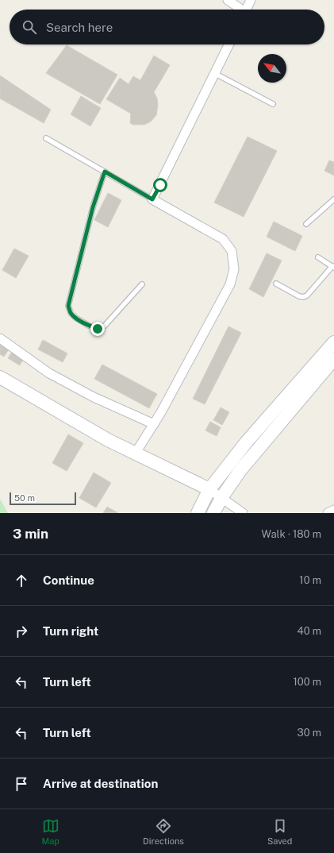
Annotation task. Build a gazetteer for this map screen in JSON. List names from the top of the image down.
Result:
{
  "scale_bar": "50 m",
  "north": "top left",
  "page": {
    "search": "Search here",
    "scale": "50 m",
    "heading": ["3 min", "Walk · 180 m"],
    "list": [
      ["Continue", "10 m"],
      ["Turn right", "40 m"],
      ["Turn left", "100 m"],
      ["Turn left", "30 m"],
      "Arrive at destination"
    ],
    "nav": ["Map", "Directions", "Saved"]
  }
}
